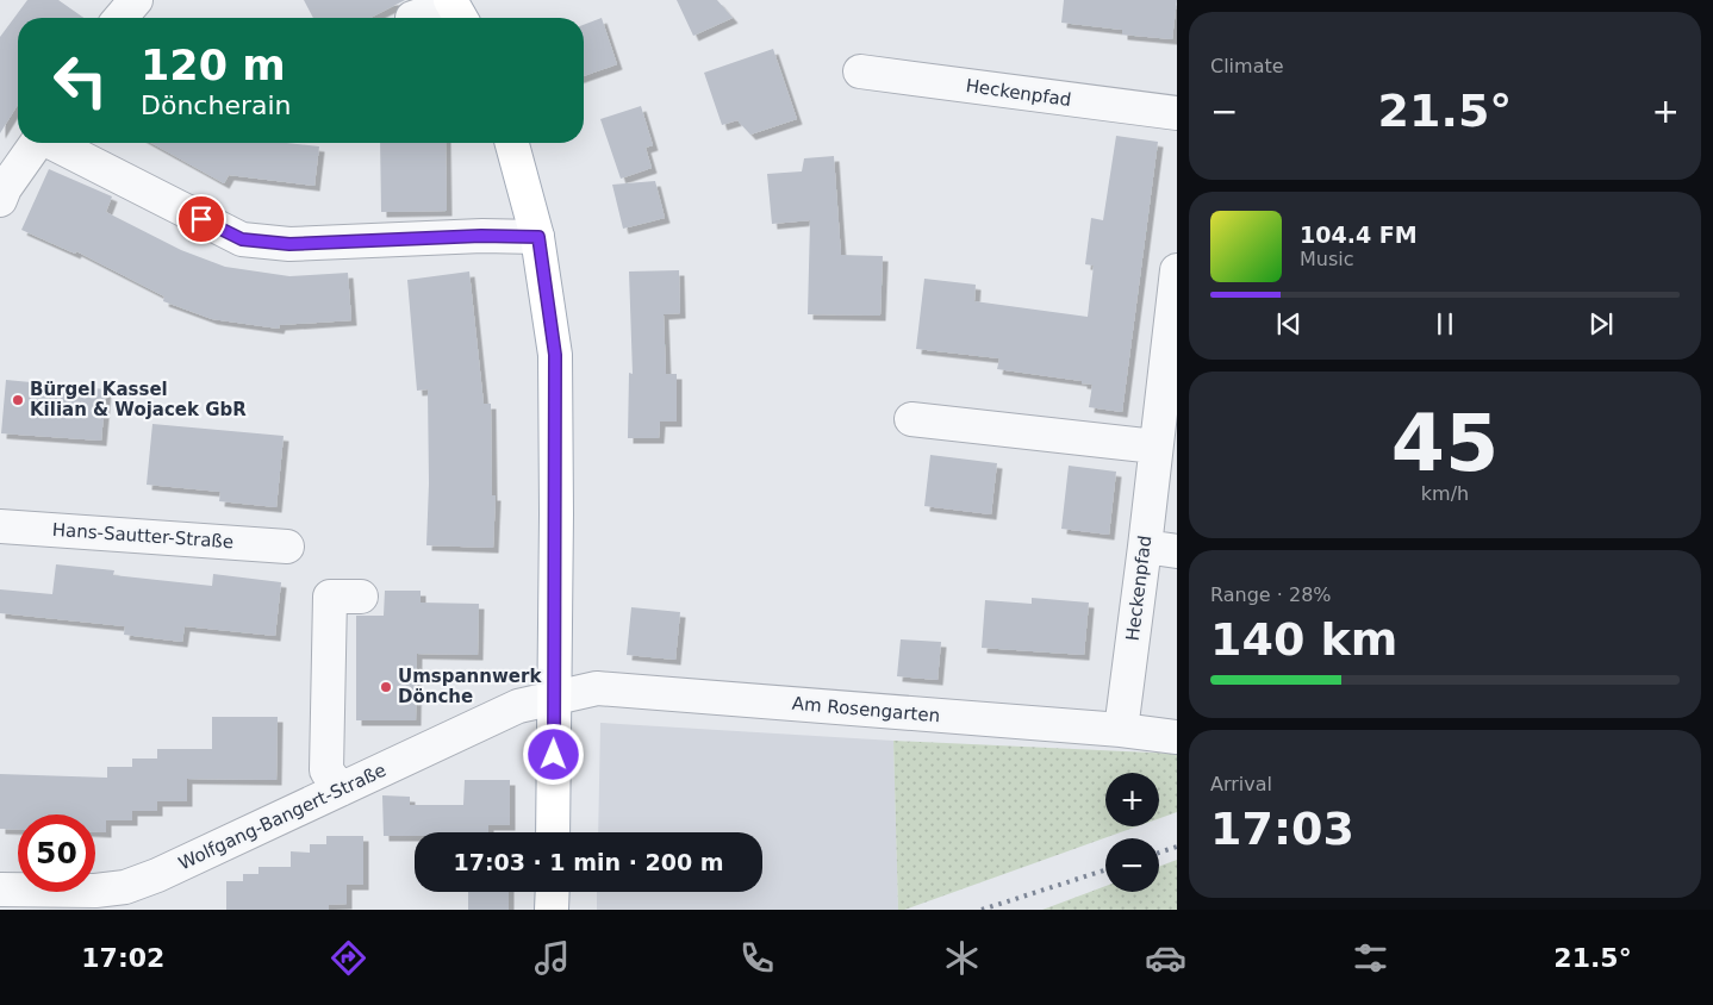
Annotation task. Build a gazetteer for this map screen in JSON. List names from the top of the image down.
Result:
{
  "streets": {
    "street": [
      "Heckenpfad",
      "Hans-Sautter-Straße",
      "Am Rosengarten",
      "Wolfgang-Bangert-Straße"
    ]
  },
  "crossings": [
    ["Heckenpfad", "Am Rosengarten"],
    ["Am Rosengarten", "Wolfgang-Bangert-Straße"]
  ],
  "places": ["Bürgel Kassel Kilian & Wojacek GbR", "Umspannwerk Dönche"],
  "page": {
    "tile": [
      "Climate",
      ["45", "km/h"],
      ["Range · 28%", "140 km"],
      ["Arrival", "17:03"]
    ],
    "turn": ["120 m", "Döncherain"],
    "heat": ["−", "21.5°", "+"],
    "song": ["104.4 FM", "Music"],
    "map_buttons": ["+", "−"],
    "limit": "50",
    "trip": "17:03 · 1 min · 200 m",
    "tabs": ["17:02", "21.5°"]
  }
}
